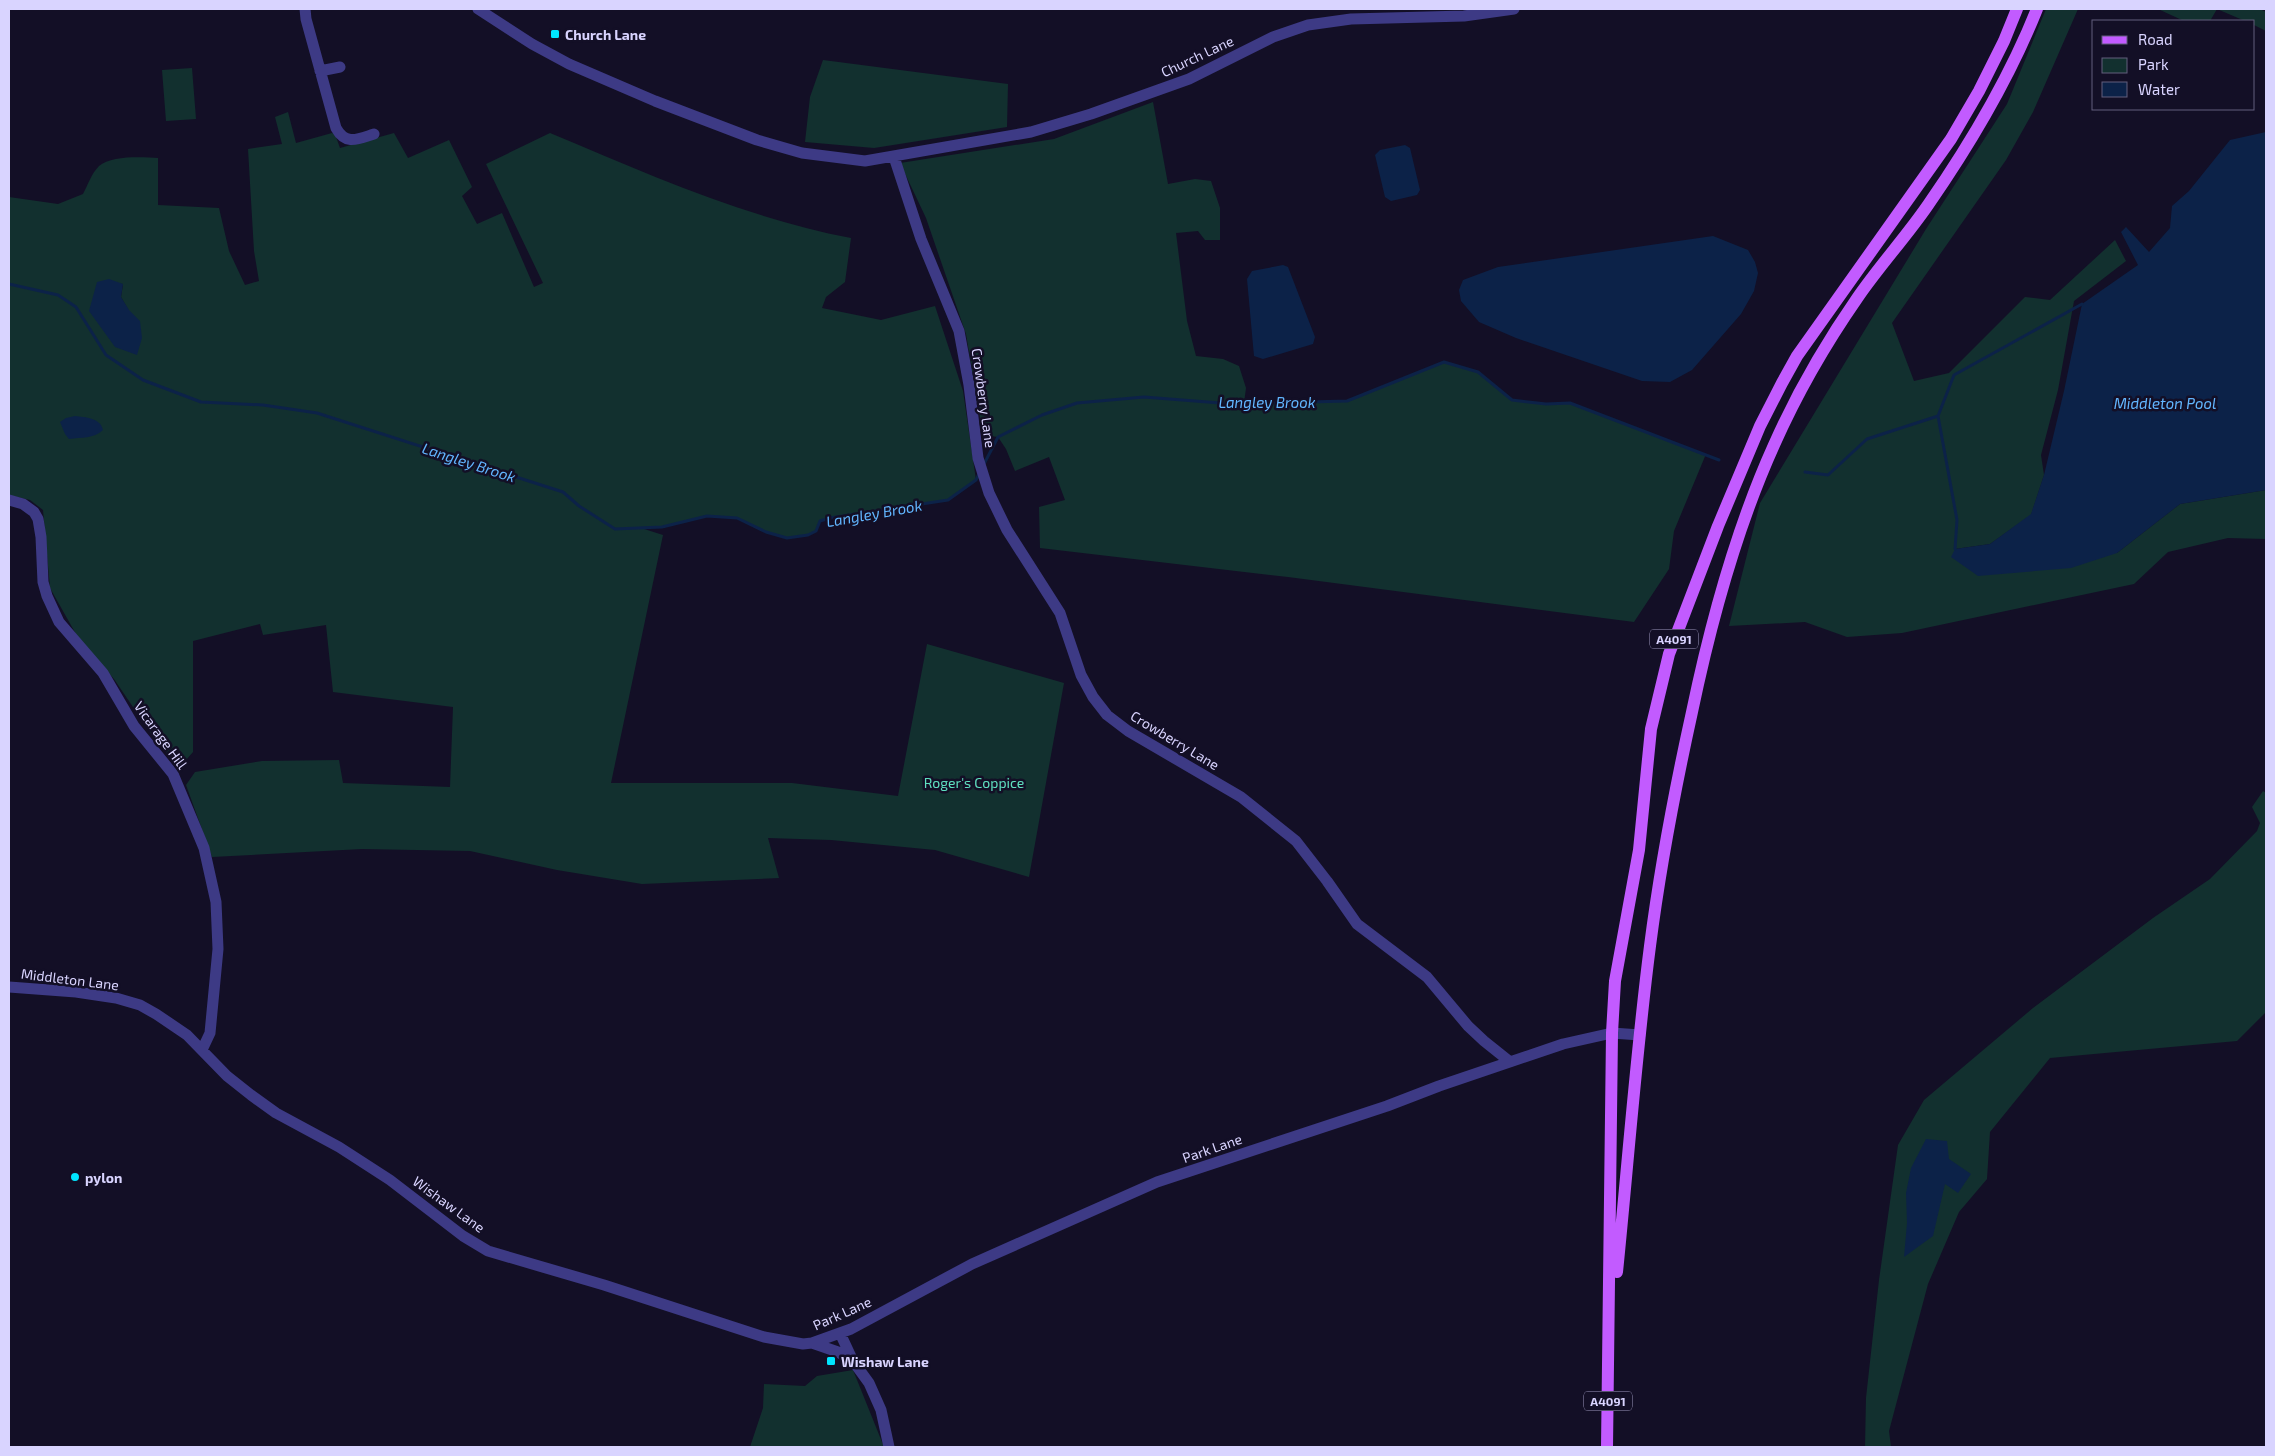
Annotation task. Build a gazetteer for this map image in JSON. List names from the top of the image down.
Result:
{
  "streets": {
    "main road": ["A4091"],
    "street": [
      "Church Lane",
      "Crowberry Lane",
      "Vicarage Hill",
      "Middleton Lane",
      "Park Lane",
      "Wishaw Lane"
    ]
  },
  "crossings": [
    ["Church Lane", "Crowberry Lane"],
    ["Crowberry Lane", "Park Lane"],
    ["A4091", "Park Lane"],
    ["Vicarage Hill", "Middleton Lane"],
    ["Vicarage Hill", "Wishaw Lane"],
    ["Middleton Lane", "Wishaw Lane"],
    ["Park Lane", "Wishaw Lane"]
  ],
  "water": ["Langley Brook", "Middleton Pool"],
  "parks": ["Roger's Coppice"],
  "places": {
    "transit": ["Church Lane", "Wishaw Lane"],
    "other": ["pylon"]
  },
  "legend": ["Road", "Park", "Water"]
}
